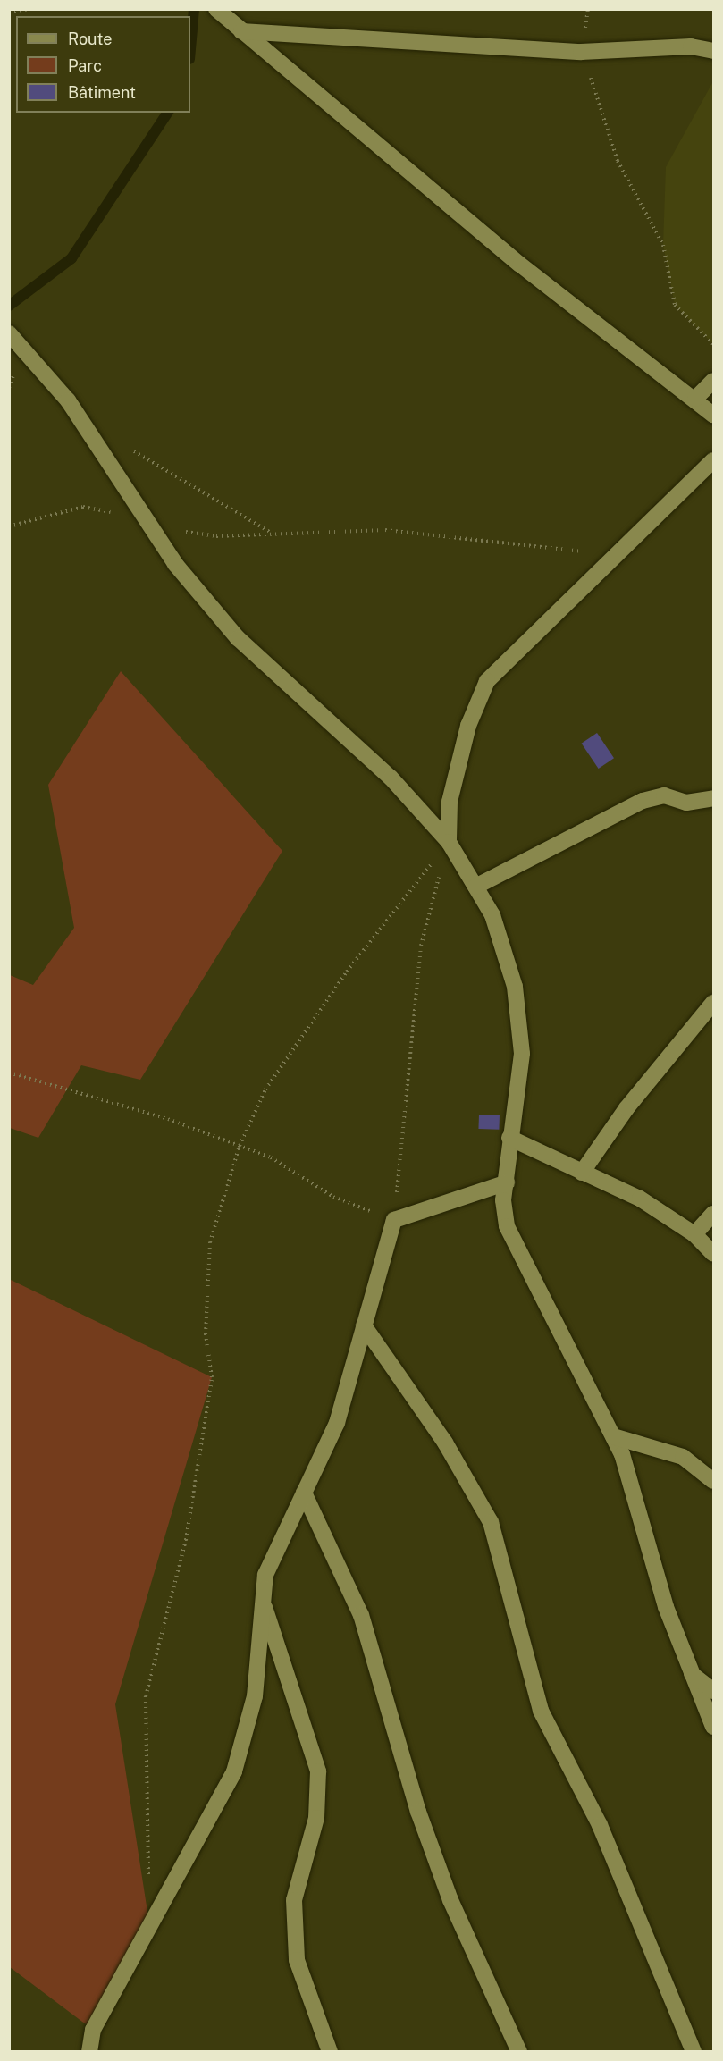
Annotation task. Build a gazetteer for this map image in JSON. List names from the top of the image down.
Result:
{
  "legend": ["Route", "Parc", "Bâtiment"]
}
